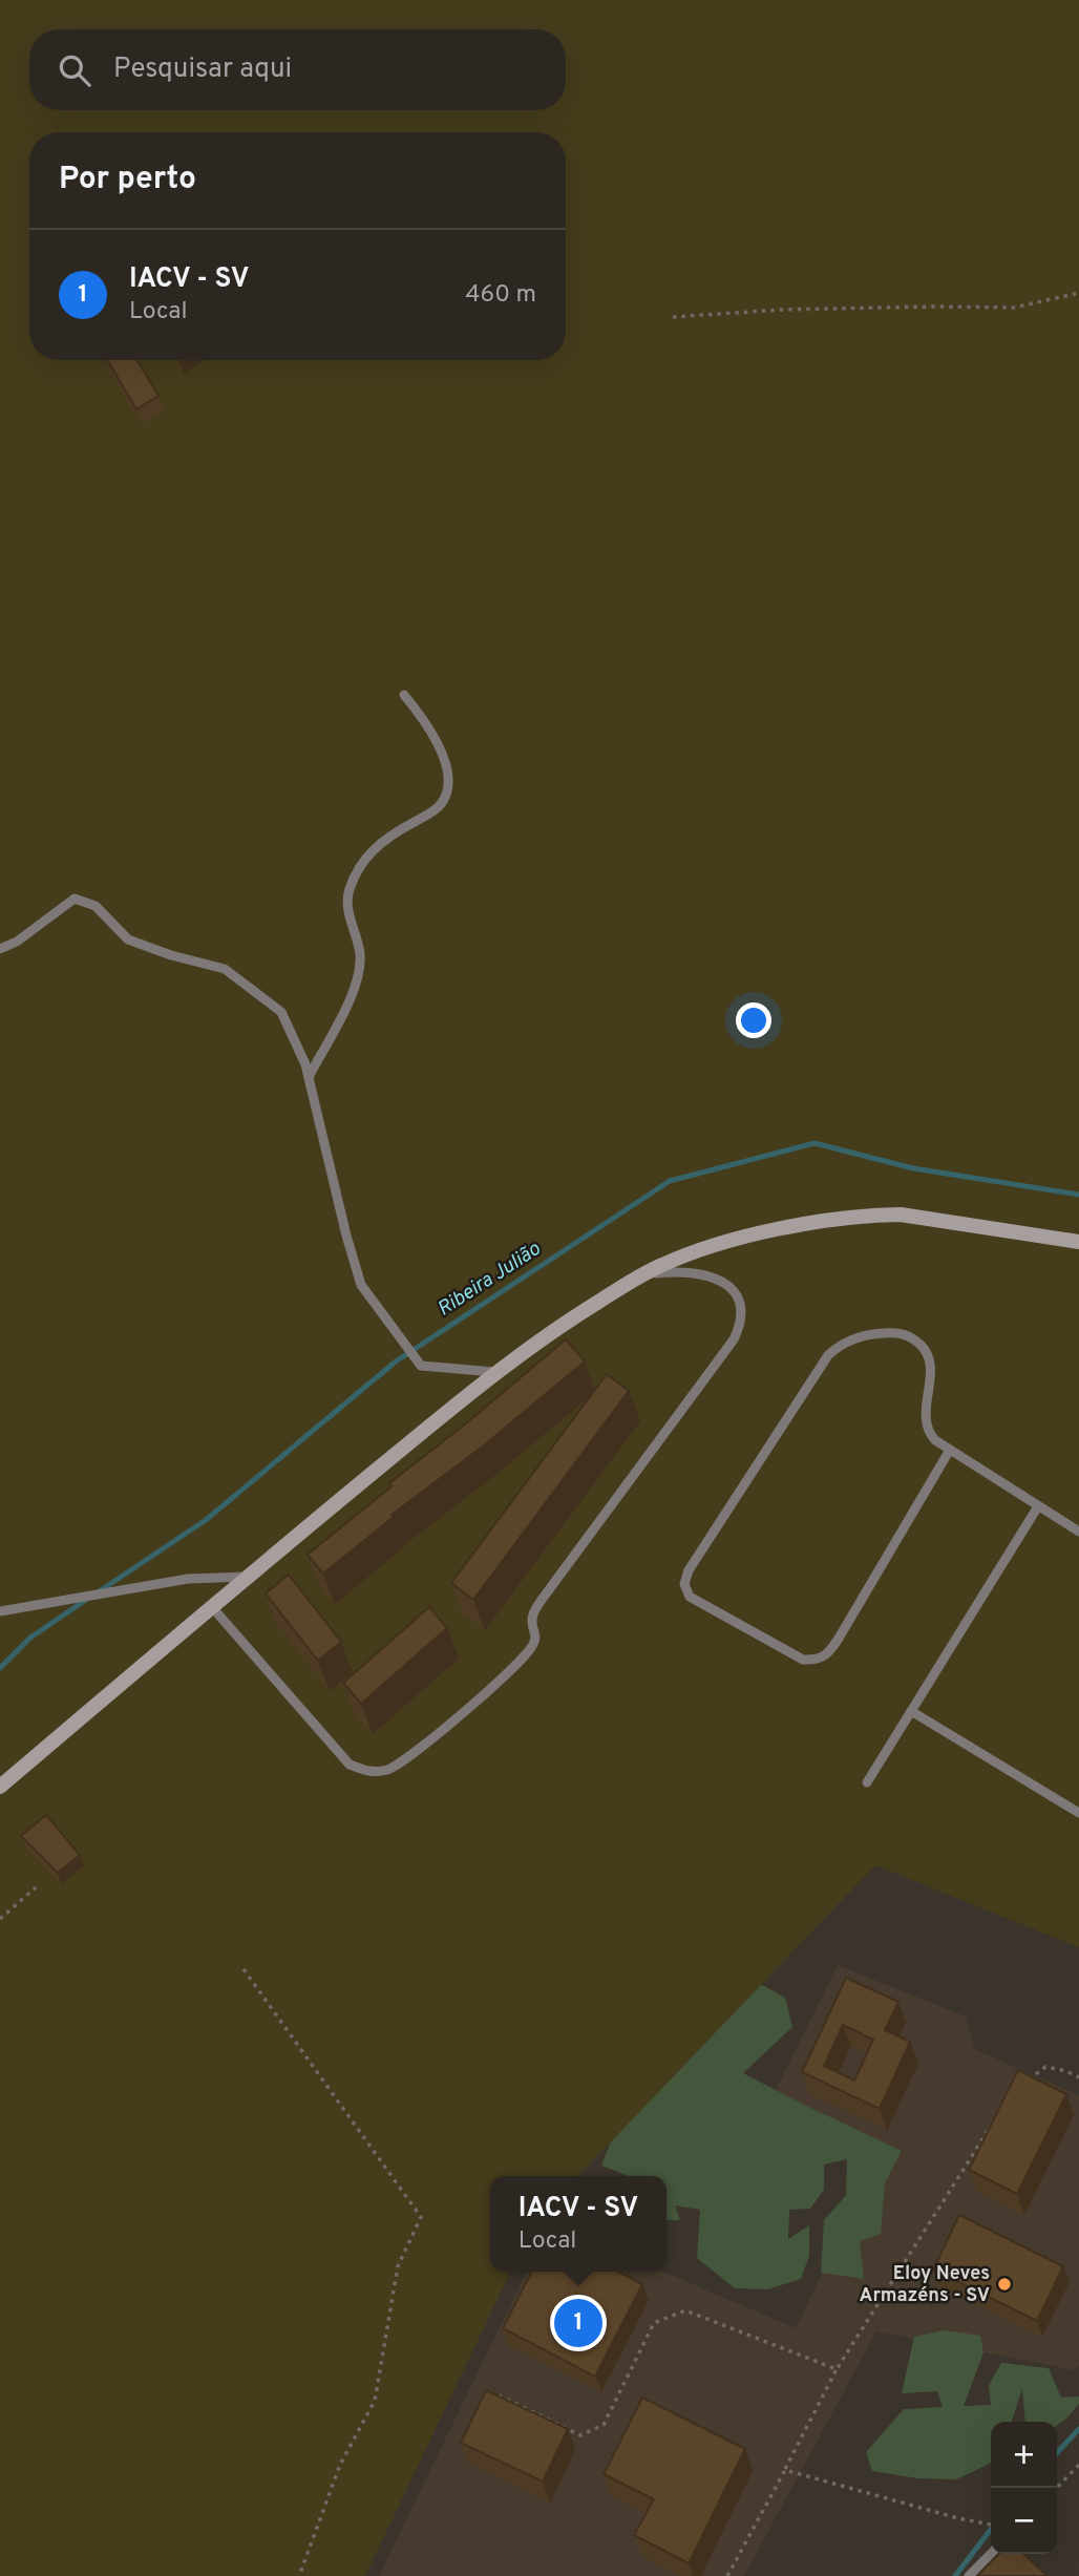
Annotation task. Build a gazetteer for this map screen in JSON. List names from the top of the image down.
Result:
{
  "water": ["Ribeira Julião"],
  "places": ["Eloy Neves Armazéns - SV"],
  "page": {
    "search": "Pesquisar aqui",
    "heading": "Por perto",
    "list": [
      {
        "mark": "1",
        "name": "IACV - SV",
        "note": "Local",
        "value": "460 m"
      }
    ],
    "popup": ["IACV - SV", "Local"],
    "pins": "1",
    "map_buttons": ["+", "−"]
  }
}
